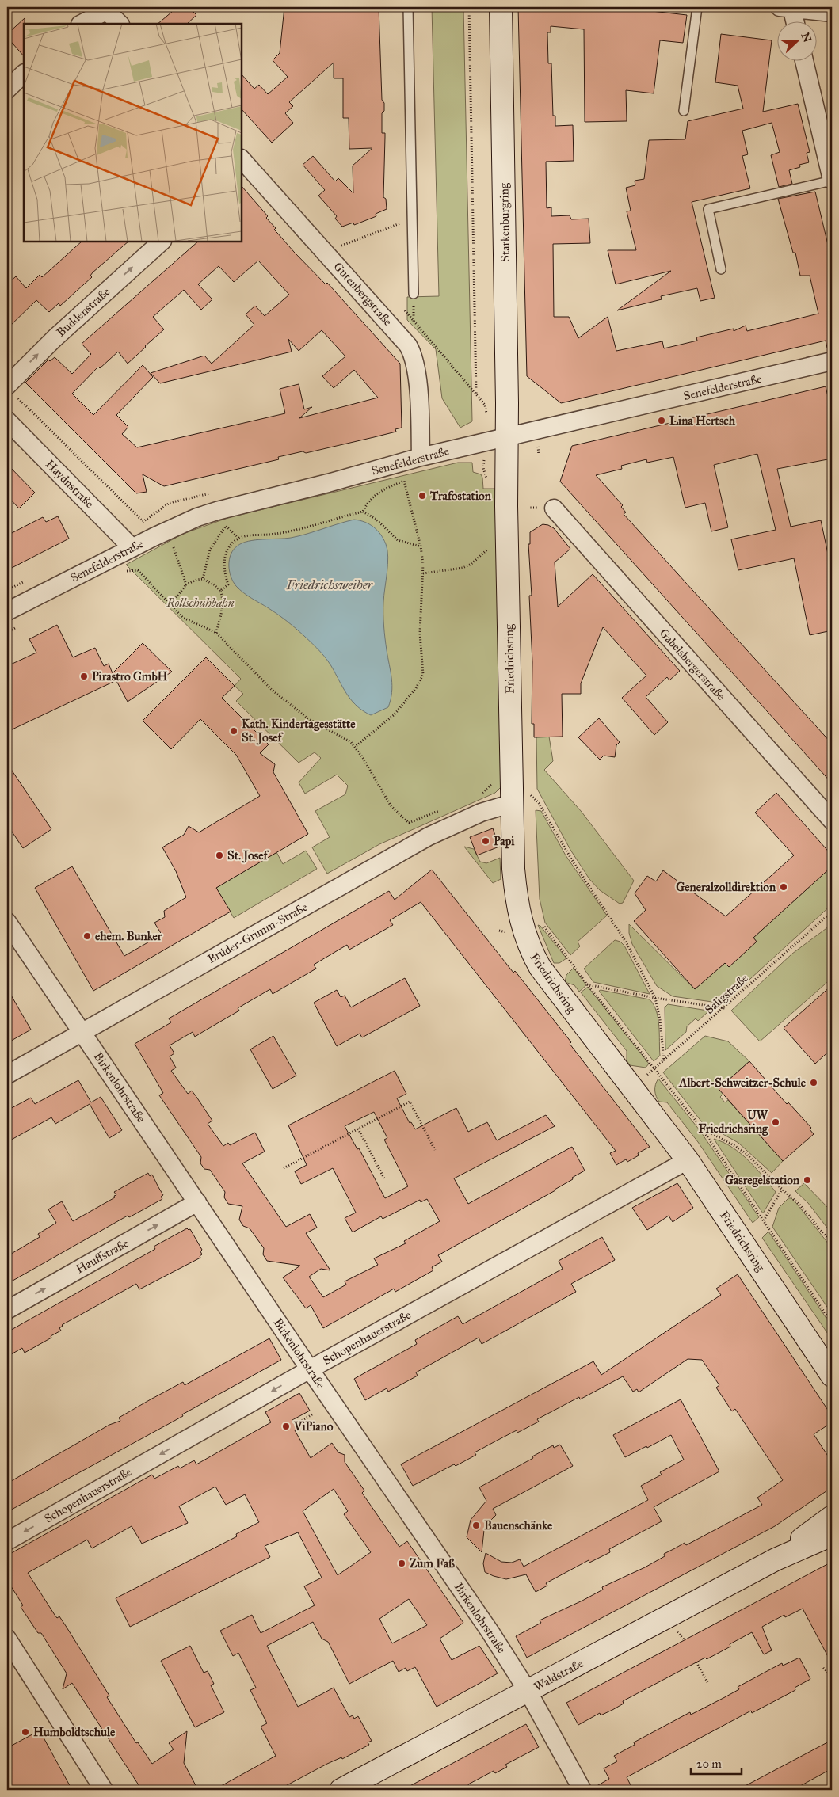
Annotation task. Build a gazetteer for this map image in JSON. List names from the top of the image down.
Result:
{
  "streets": {
    "street": [
      "Starkenburgring",
      "Gutenbergstraße",
      "Buddenstraße",
      "Senefelderstraße",
      "Haydnstraße",
      "Friedrichsring",
      "Gabelsbergerstraße",
      "Brüder-Grimm-Straße",
      "Birkenlohrstraße",
      "Hauffstraße",
      "Schopenhauerstraße",
      "Waldstraße"
    ],
    "path": ["Saligstraße"]
  },
  "crossings": [
    ["Starkenburgring", "Senefelderstraße"],
    ["Starkenburgring", "Friedrichsring"],
    ["Gutenbergstraße", "Senefelderstraße"],
    ["Senefelderstraße", "Haydnstraße"],
    ["Senefelderstraße", "Friedrichsring"],
    ["Friedrichsring", "Brüder-Grimm-Straße"],
    ["Friedrichsring", "Saligstraße"],
    ["Friedrichsring", "Schopenhauerstraße"],
    ["Brüder-Grimm-Straße", "Birkenlohrstraße"],
    ["Birkenlohrstraße", "Hauffstraße"],
    ["Birkenlohrstraße", "Schopenhauerstraße"],
    ["Birkenlohrstraße", "Waldstraße"]
  ],
  "one_way": ["Buddenstraße", "Hauffstraße", "Schopenhauerstraße"],
  "water": ["Friedrichsweiher"],
  "parks": ["Rollschuhbahn"],
  "places": [
    "Lina Hertsch",
    "Trafostation",
    "Pirastro GmbH",
    "Kath. Kindertagesstätte St. Josef",
    "Papi",
    "St. Josef",
    "Generalzolldirektion",
    "ehem. Bunker",
    "Albert-Schweitzer-Schule",
    "UW Friedrichsring",
    "Gasregelstation",
    "ViPiano",
    "Bauenschänke",
    "Zum Faß",
    "Humboldtschule"
  ],
  "scale_bar": "20 m",
  "north": "right"
}
